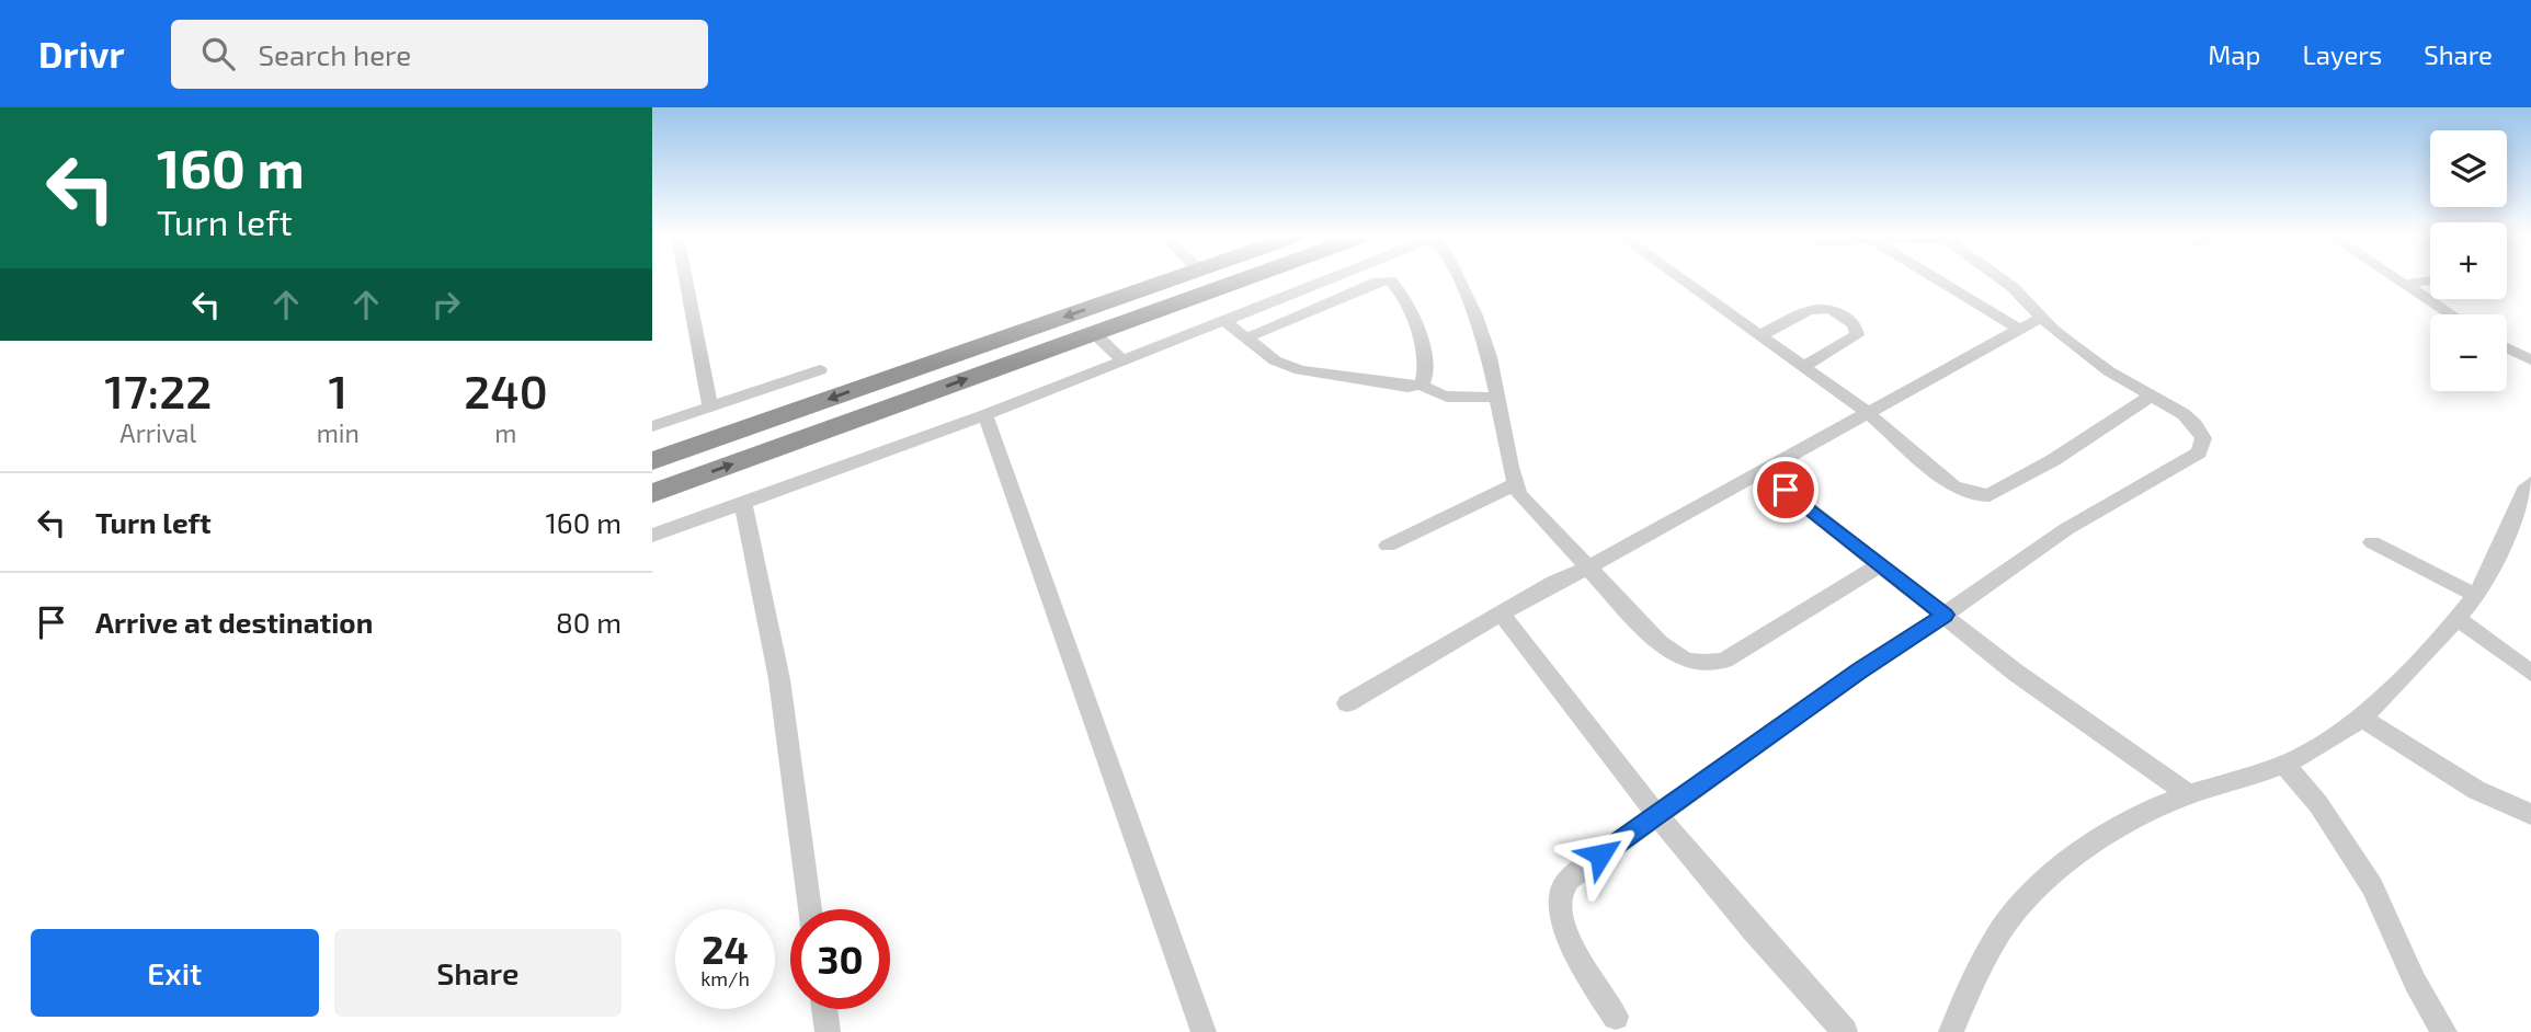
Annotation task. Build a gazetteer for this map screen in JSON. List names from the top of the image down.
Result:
{
  "page": {
    "header": "Drivr",
    "search": "Search here",
    "nav": ["Map", "Layers", "Share"],
    "turn": ["160 m", "Turn left"],
    "map_buttons": ["+", "−"],
    "eta": [
      "17:22",
      "Arrival",
      "1",
      "min",
      "240",
      "m"
    ],
    "list": [
      {
        "name": "Turn left",
        "value": "160 m"
      },
      {
        "name": "Arrive at destination",
        "value": "80 m"
      }
    ],
    "speed": "24 km/h",
    "limit": "30",
    "buttons": ["Exit", "Share"]
  }
}
